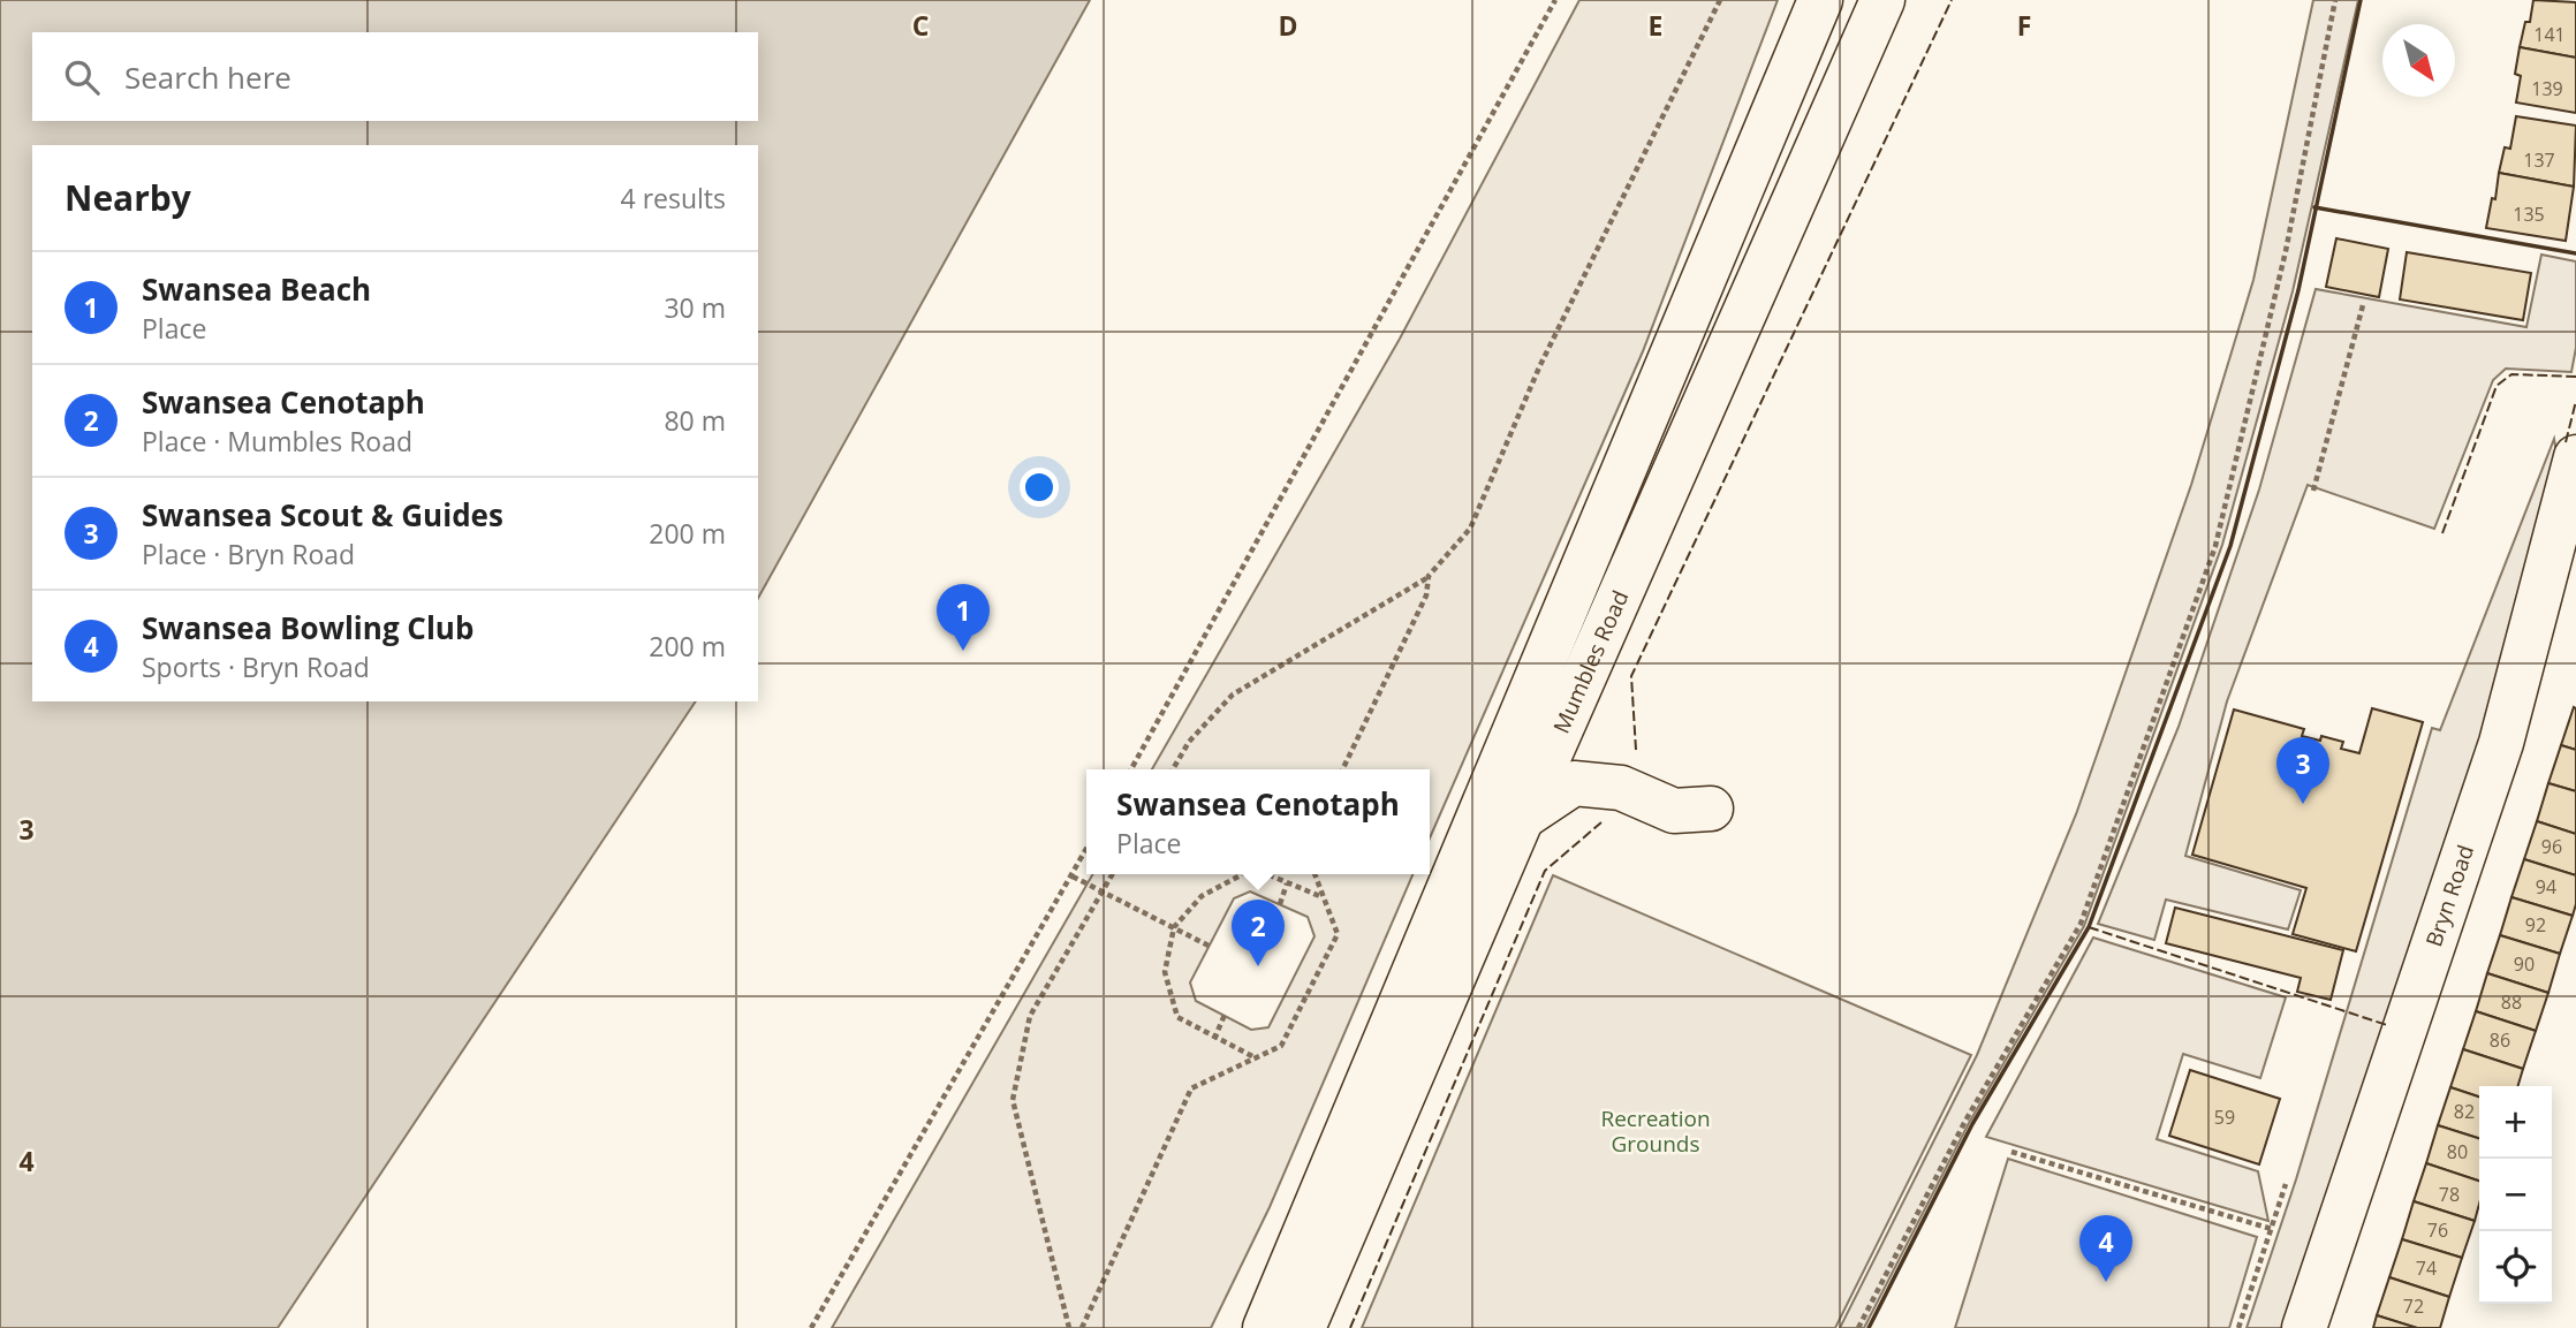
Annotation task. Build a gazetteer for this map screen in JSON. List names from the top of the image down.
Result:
{
  "streets": {
    "main road": ["Mumbles Road", "Bryn Road"]
  },
  "parks": ["Recreation Grounds"],
  "house_numbers": [
    "141",
    "139",
    "137",
    "135",
    "96",
    "94",
    "92",
    "90",
    "88",
    "86",
    "82",
    "59",
    "80",
    "78",
    "76",
    "74",
    "72"
  ],
  "north": "bottom right",
  "page": {
    "search": "Search here",
    "heading": ["Nearby", "4 results"],
    "list": [
      {
        "mark": "1",
        "name": "Swansea Beach",
        "note": "Place",
        "value": "30 m"
      },
      {
        "mark": "2",
        "name": "Swansea Cenotaph",
        "note": "Place · Mumbles Road",
        "value": "80 m"
      },
      {
        "mark": "3",
        "name": "Swansea Scout & Guides",
        "note": "Place · Bryn Road",
        "value": "200 m"
      },
      {
        "mark": "4",
        "name": "Swansea Bowling Club",
        "note": "Sports · Bryn Road",
        "value": "200 m"
      }
    ],
    "pins": [
      "1",
      "3",
      "2",
      "4"
    ],
    "popup": ["Swansea Cenotaph", "Place"],
    "map_buttons": ["+", "−"]
  },
  "grid": {
    "columns": [
      "C",
      "D",
      "E",
      "F"
    ],
    "rows": ["3", "4"]
  }
}
